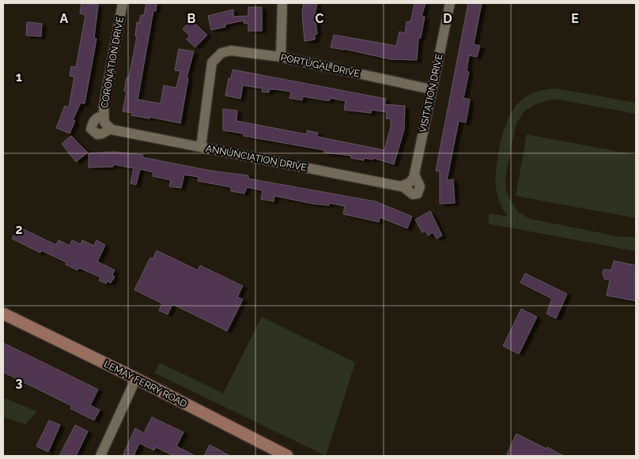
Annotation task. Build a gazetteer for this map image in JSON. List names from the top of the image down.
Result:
{
  "streets": {
    "main road": ["LEMAY FERRY ROAD"],
    "street": [
      "CORONATION DRIVE",
      "PORTUGAL DRIVE",
      "VISITATION DRIVE",
      "ANNUNCIATION DRIVE"
    ]
  },
  "crossings": [
    ["CORONATION DRIVE", "ANNUNCIATION DRIVE"],
    ["PORTUGAL DRIVE", "VISITATION DRIVE"],
    ["PORTUGAL DRIVE", "ANNUNCIATION DRIVE"],
    ["VISITATION DRIVE", "ANNUNCIATION DRIVE"]
  ],
  "grid": {
    "columns": [
      "A",
      "B",
      "C",
      "D",
      "E"
    ],
    "rows": ["1", "2", "3"]
  }
}
